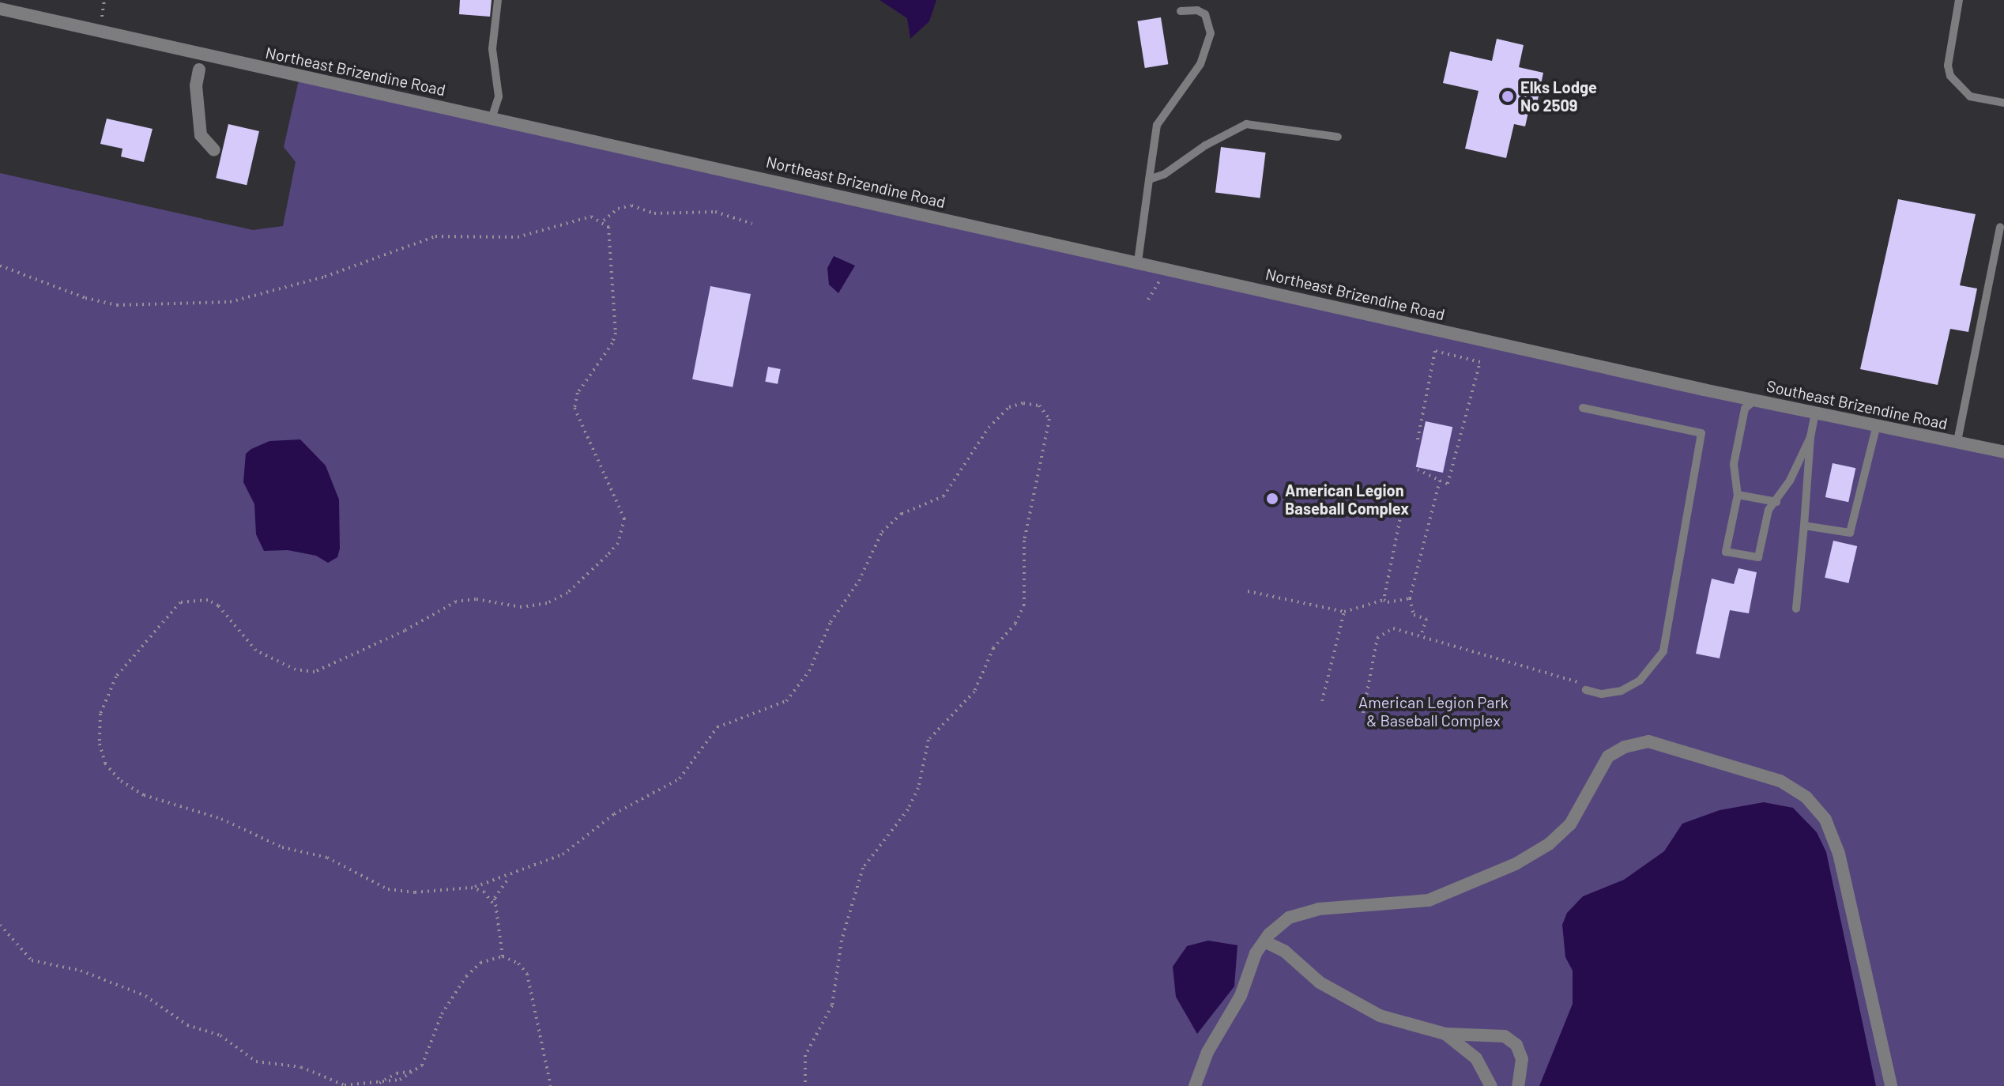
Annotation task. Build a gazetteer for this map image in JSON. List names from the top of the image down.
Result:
{
  "streets": {
    "street": ["Northeast Brizendine Road", "Southeast Brizendine Road"]
  },
  "crossings": [
    ["Northeast Brizendine Road", "Southeast Brizendine Road"]
  ],
  "parks": ["American Legion Park & Baseball Complex"],
  "places": ["Elks Lodge No 2509", "American Legion Baseball Complex"]
}
